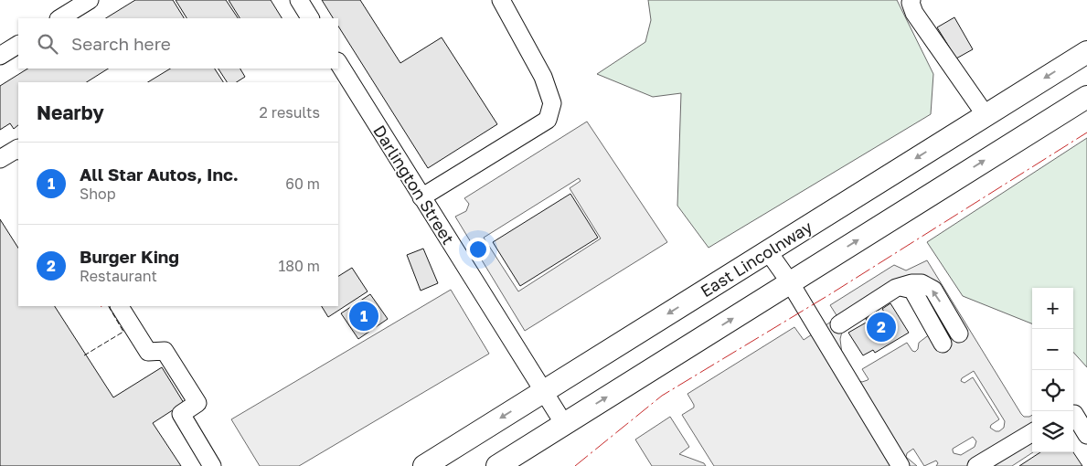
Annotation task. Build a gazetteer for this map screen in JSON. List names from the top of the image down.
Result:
{
  "streets": {
    "main road": ["East Lincolnway"],
    "street": ["Darlington Street"]
  },
  "crossings": [
    ["Darlington Street", "East Lincolnway"]
  ],
  "page": {
    "search": "Search here",
    "heading": ["Nearby", "2 results"],
    "list": [
      {
        "mark": "1",
        "name": "All Star Autos, Inc.",
        "note": "Shop",
        "value": "60 m"
      },
      {
        "mark": "2",
        "name": "Burger King",
        "note": "Restaurant",
        "value": "180 m"
      }
    ],
    "map_buttons": ["+", "−"],
    "pins": ["1", "2"]
  }
}
